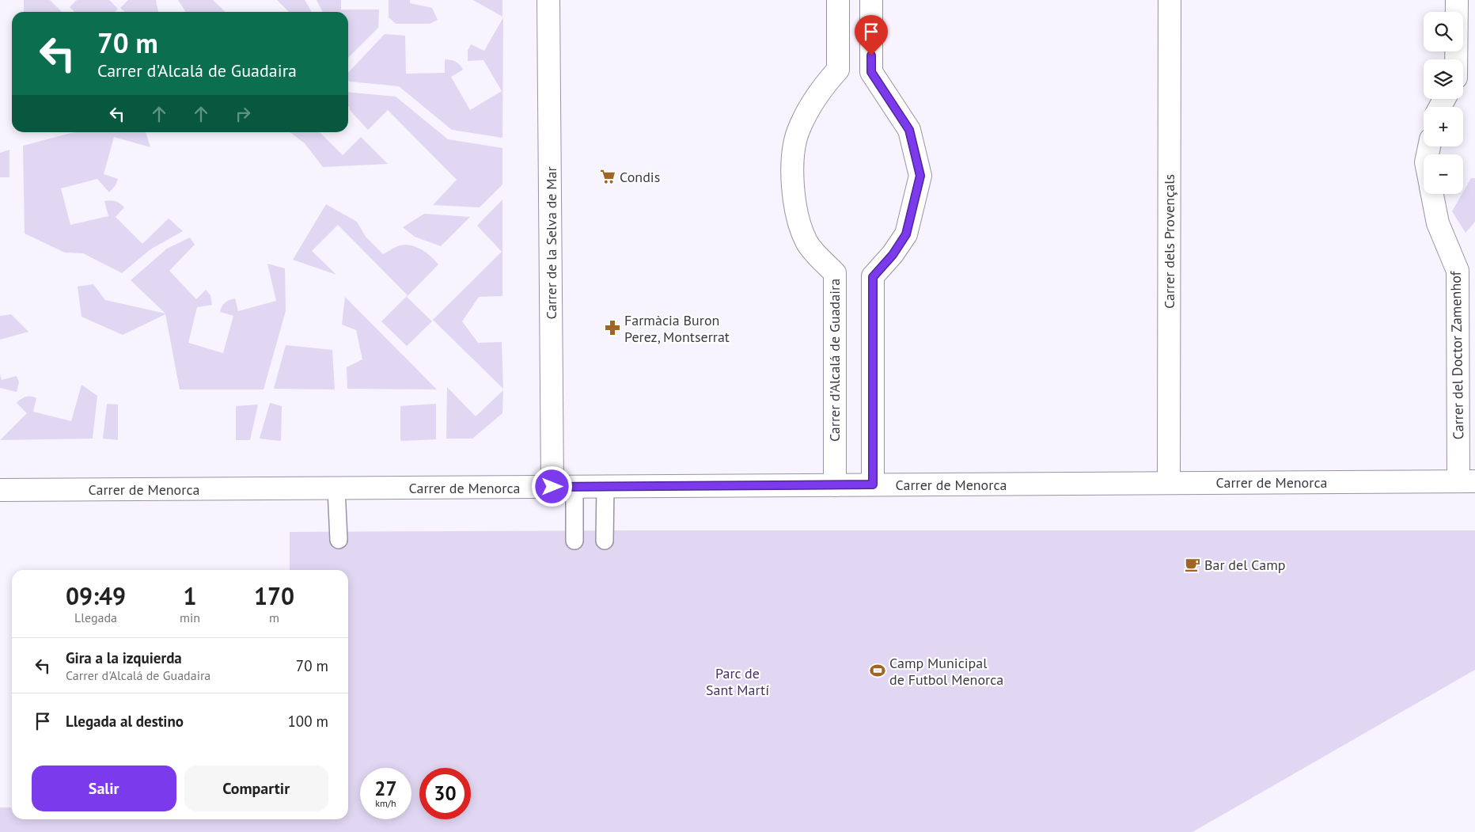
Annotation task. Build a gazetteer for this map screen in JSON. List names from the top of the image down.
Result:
{
  "streets": {
    "street": [
      "Carrer dels Provençals",
      "Carrer de la Selva de Mar",
      "Carrer del Doctor Zamenhof",
      "Carrer d'Alcalá de Guadaira",
      "Carrer de Menorca"
    ]
  },
  "crossings": [
    ["Carrer dels Provençals", "Carrer de Menorca"],
    ["Carrer de la Selva de Mar", "Carrer de Menorca"],
    ["Carrer del Doctor Zamenhof", "Carrer de Menorca"],
    ["Carrer d'Alcalá de Guadaira", "Carrer de Menorca"]
  ],
  "parks": ["Parc de Sant Martí"],
  "places": {
    "supermarket": ["Condis"],
    "pharmacy": ["Farmàcia Buron Perez, Montserrat"],
    "cafe": ["Bar del Camp"],
    "sports": ["Camp Municipal de Futbol Menorca"]
  },
  "page": {
    "map_buttons": ["+", "−"],
    "turn": ["70 m", "Carrer d'Alcalá de Guadaira"],
    "eta": [
      "09:49",
      "Llegada",
      "1",
      "min",
      "170",
      "m"
    ],
    "list": [
      {
        "name": "Gira a la izquierda",
        "note": "Carrer d'Alcalá de Guadaira",
        "value": "70 m"
      },
      {
        "name": "Llegada al destino",
        "value": "100 m"
      }
    ],
    "buttons": ["Salir", "Compartir"],
    "speed": "27 km/h",
    "limit": "30"
  }
}
